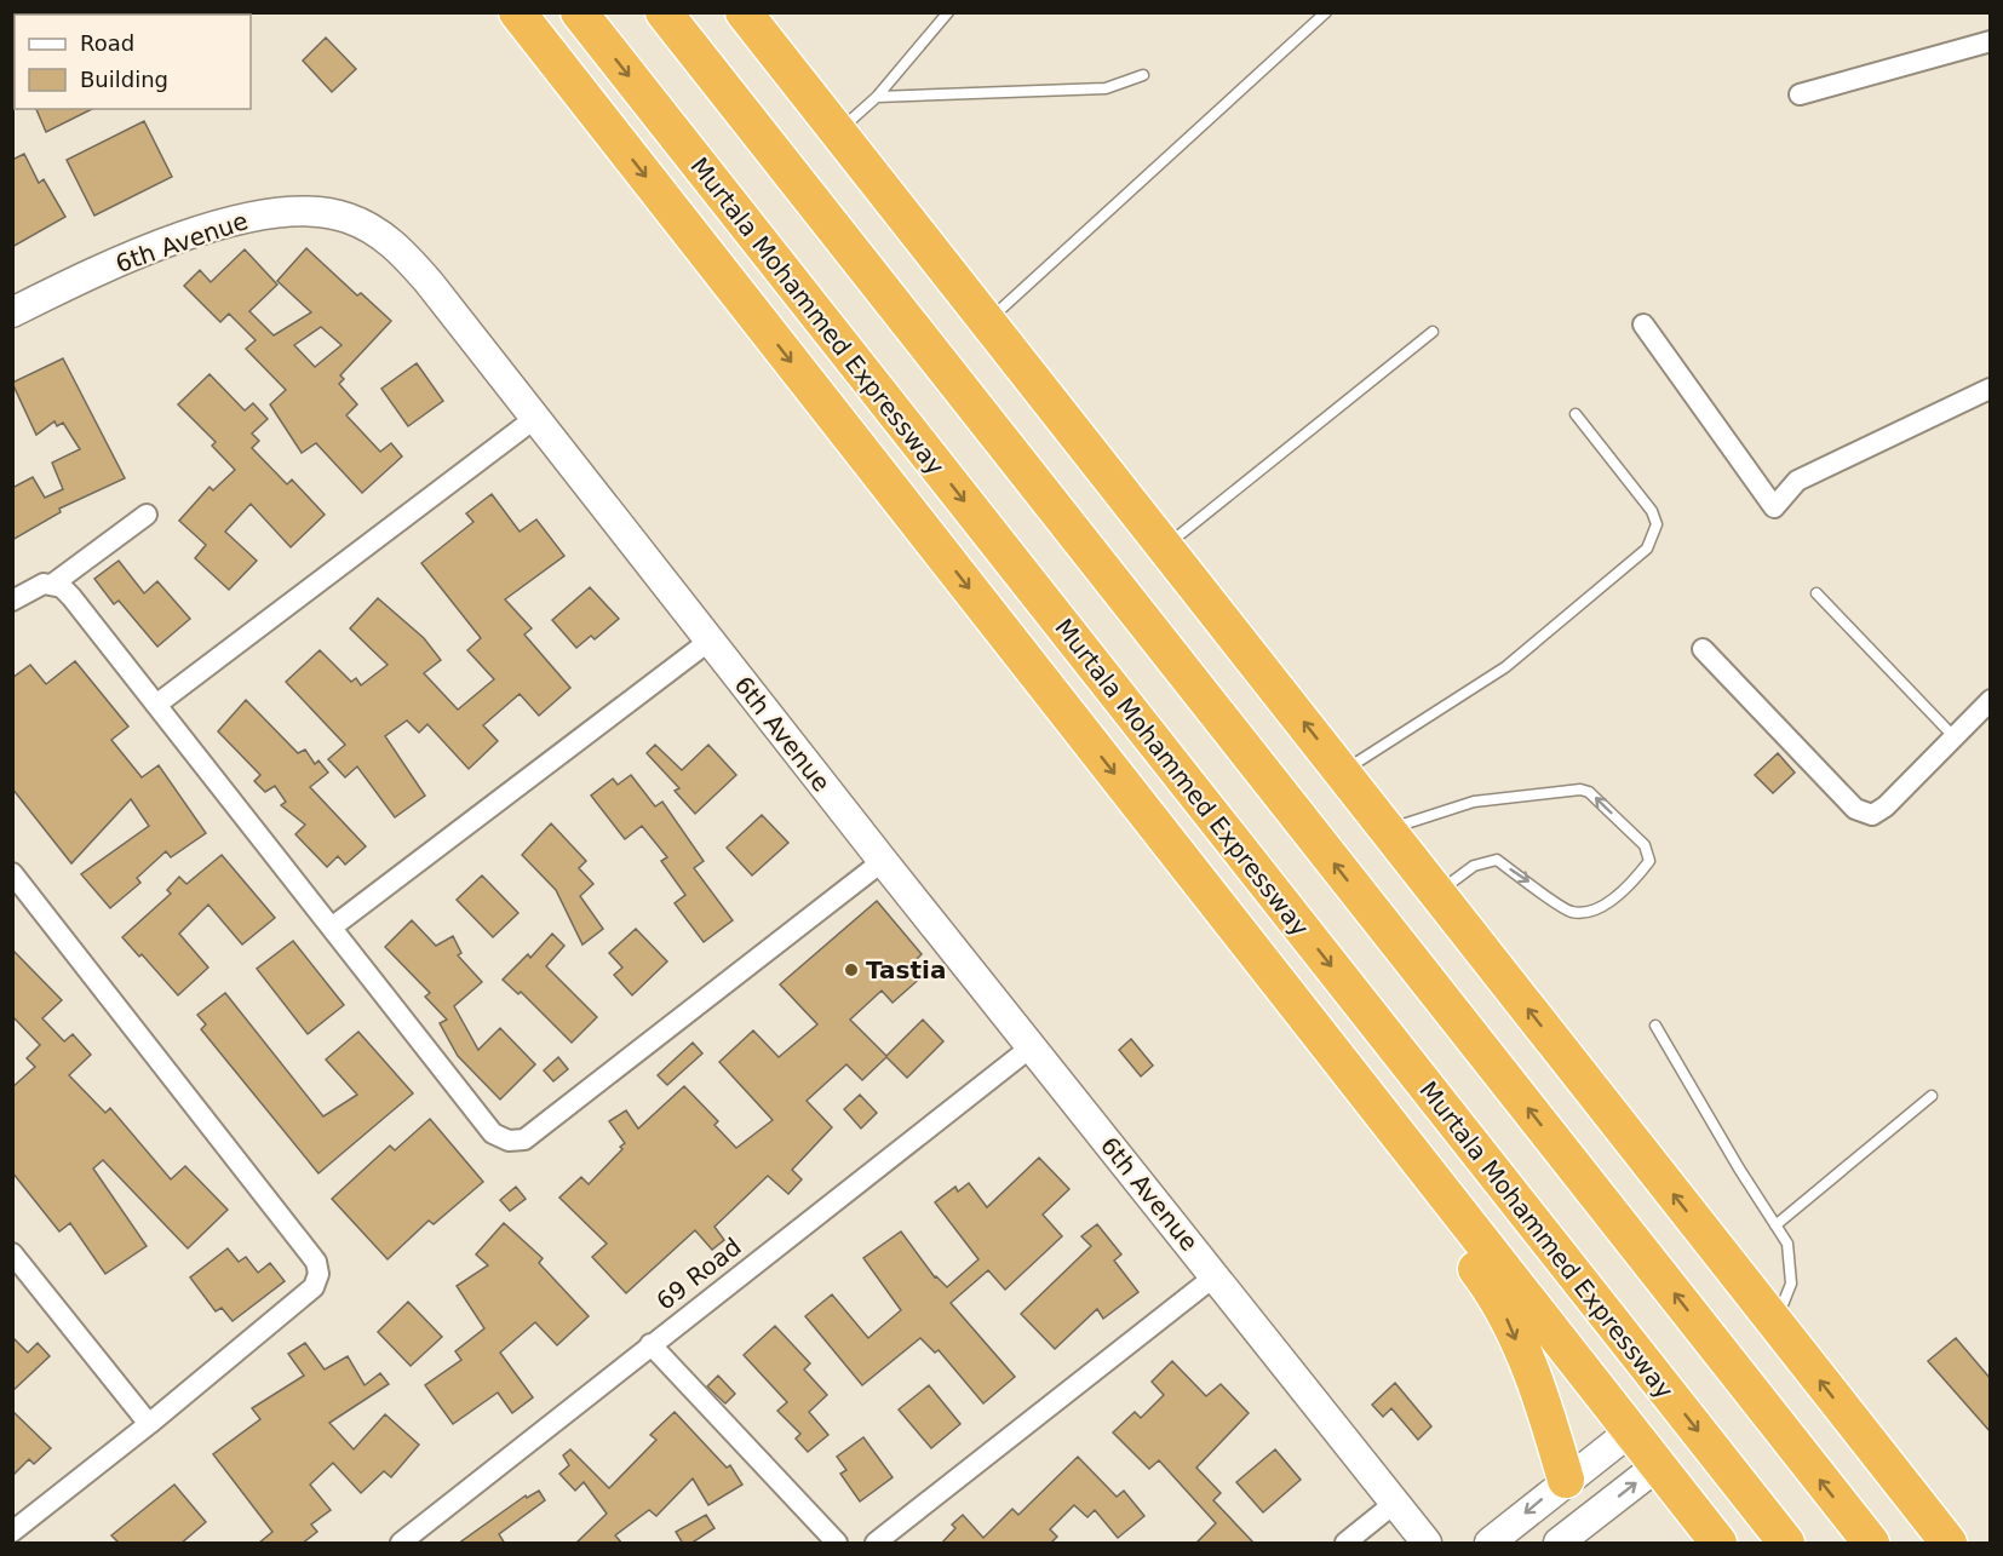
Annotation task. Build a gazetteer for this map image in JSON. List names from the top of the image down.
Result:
{
  "streets": {
    "highway": ["Murtala Mohammed Expressway"],
    "street": ["6th Avenue", "69 Road"]
  },
  "crossings": [
    ["6th Avenue", "69 Road"]
  ],
  "places": ["Tastia"],
  "legend": ["Road", "Building"]
}
